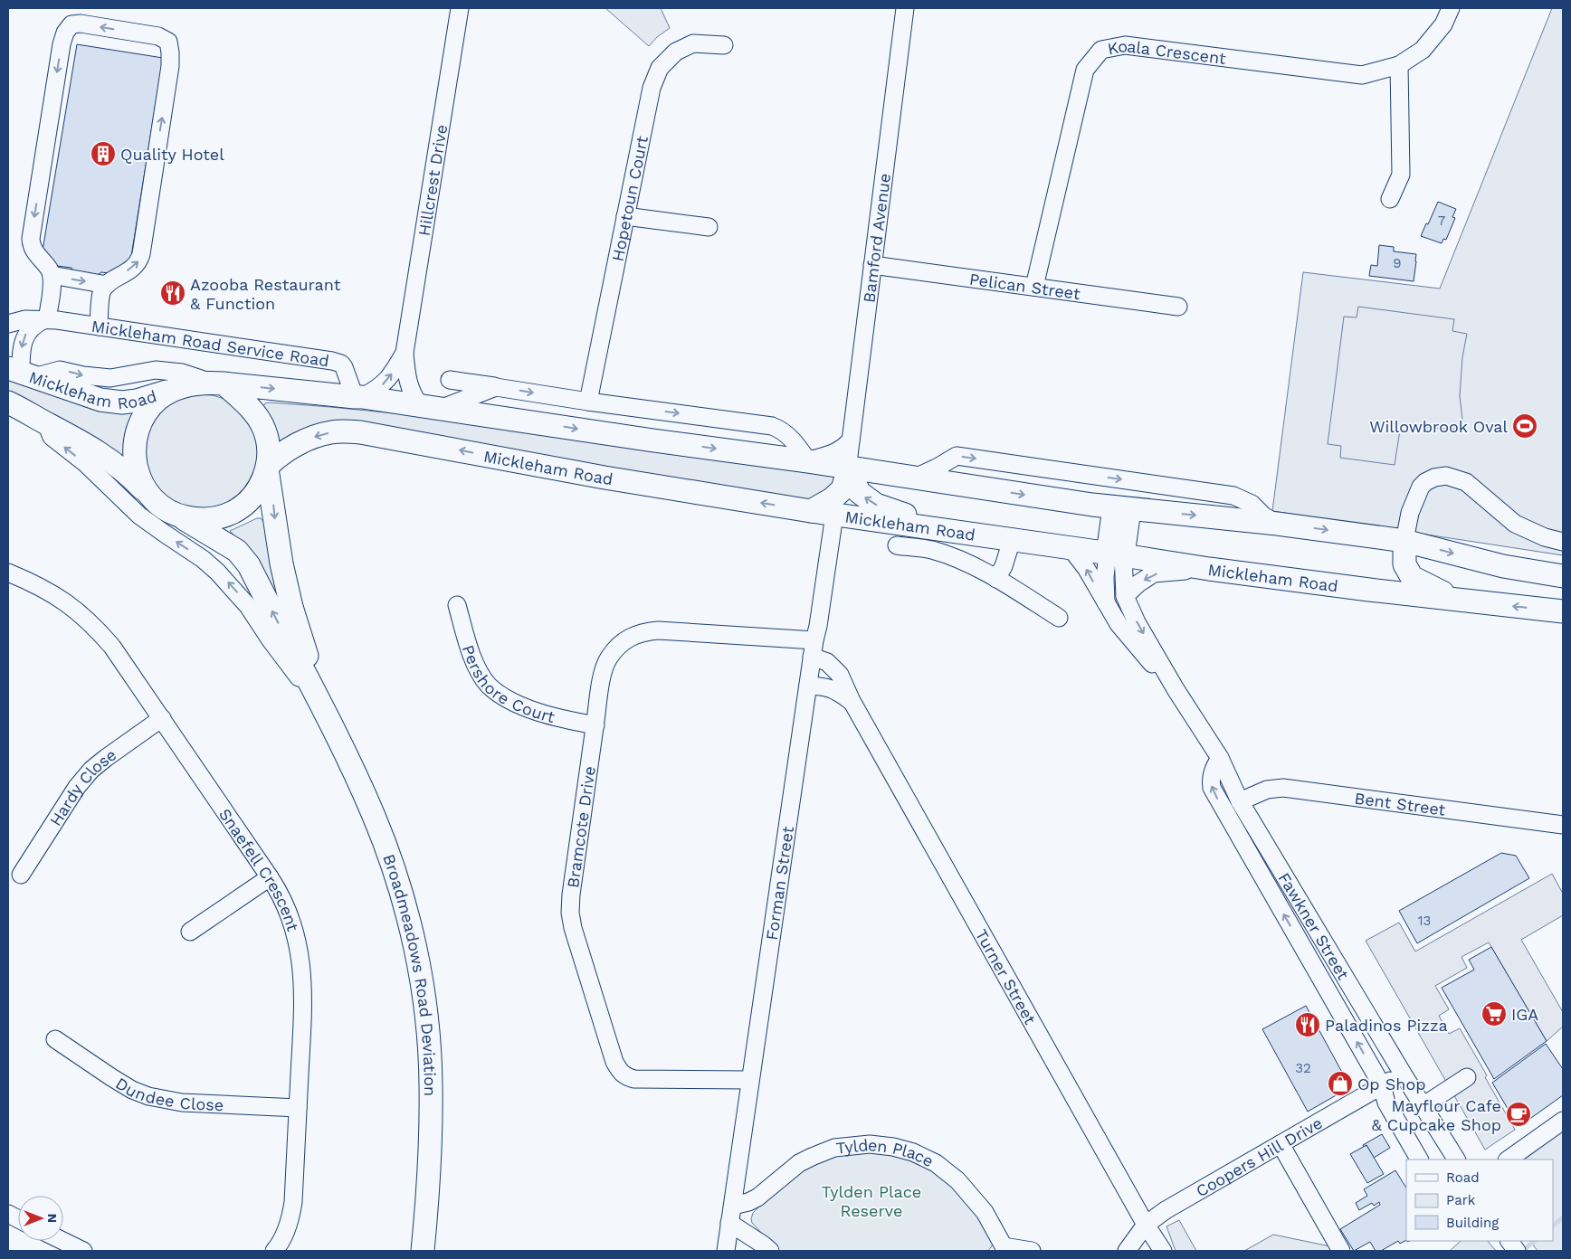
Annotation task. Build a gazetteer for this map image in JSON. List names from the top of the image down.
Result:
{
  "streets": {
    "main road": ["Mickleham Road", "Broadmeadows Road Deviation"],
    "street": [
      "Koala Crescent",
      "Hillcrest Drive",
      "Hopetoun Court",
      "Bamford Avenue",
      "Pelican Street",
      "Mickleham Road Service Road",
      "Pershore Court",
      "Hardy Close",
      "Bent Street",
      "Bramcote Drive",
      "Snaefell Crescent",
      "Forman Street",
      "Fawkner Street",
      "Turner Street",
      "Dundee Close",
      "Coopers Hill Drive",
      "Tylden Place"
    ]
  },
  "crossings": [
    ["Koala Crescent", "Pelican Street"],
    ["Hillcrest Drive", "Mickleham Road Service Road"],
    ["Bamford Avenue", "Pelican Street"],
    ["Mickleham Road", "Forman Street"],
    ["Mickleham Road", "Fawkner Street"],
    ["Mickleham Road", "Broadmeadows Road Deviation"],
    ["Pershore Court", "Bramcote Drive"],
    ["Hardy Close", "Snaefell Crescent"],
    ["Bent Street", "Fawkner Street"],
    ["Bramcote Drive", "Forman Street"],
    ["Snaefell Crescent", "Dundee Close"],
    ["Forman Street", "Turner Street"],
    ["Forman Street", "Tylden Place"],
    ["Fawkner Street", "Coopers Hill Drive"],
    ["Turner Street", "Coopers Hill Drive"]
  ],
  "parks": ["Tylden Place Reserve"],
  "places": {
    "building": ["Quality Hotel"],
    "restaurant": ["Azooba Restaurant & Function", "Paladinos Pizza"],
    "sports": ["Willowbrook Oval"],
    "supermarket": ["IGA"],
    "shop": ["Op Shop"],
    "cafe": ["Mayflour Cafe & Cupcake Shop"]
  },
  "house_numbers": [
    "7",
    "9",
    "13",
    "32"
  ],
  "legend": ["Road", "Park", "Building"],
  "north": "right"
}
